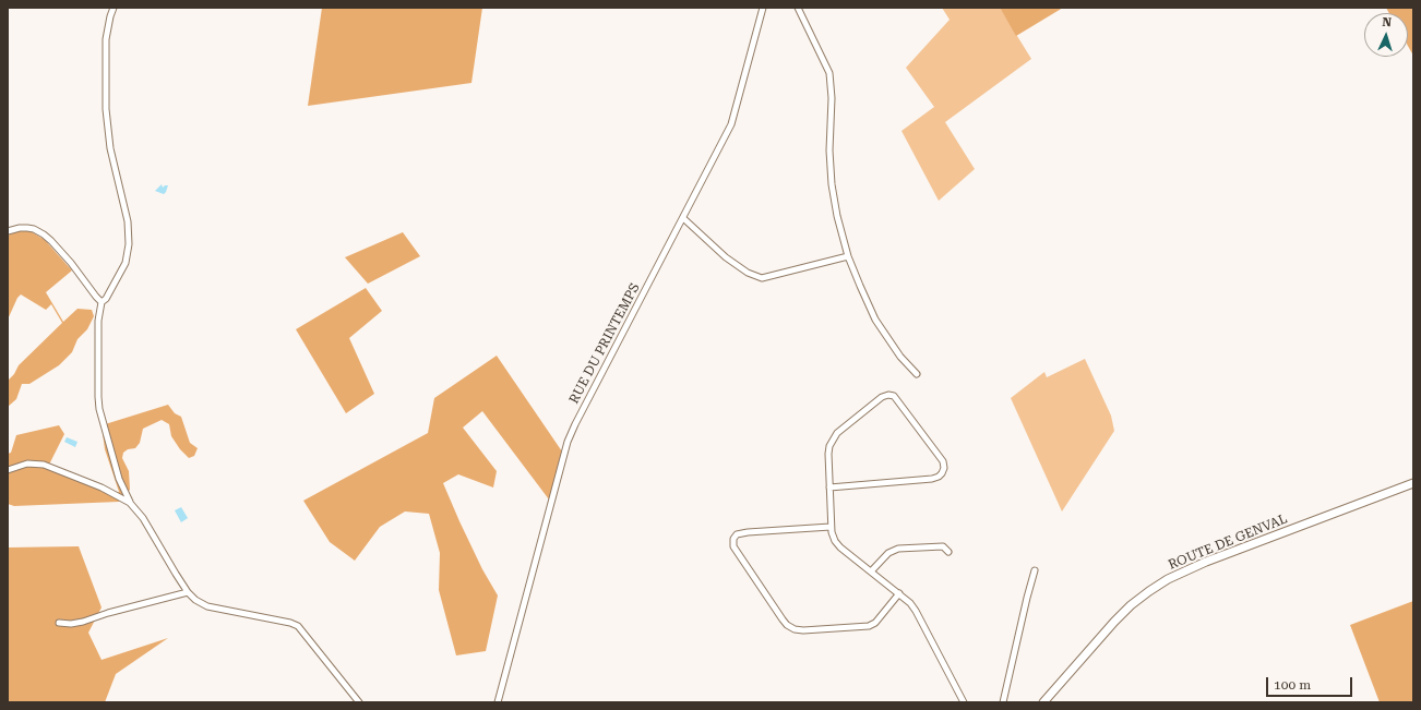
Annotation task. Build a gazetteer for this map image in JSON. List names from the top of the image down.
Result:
{
  "streets": {
    "main road": ["ROUTE DE GENVAL"],
    "street": ["RUE DU PRINTEMPS"]
  },
  "scale_bar": "100 m",
  "north": "top"
}
